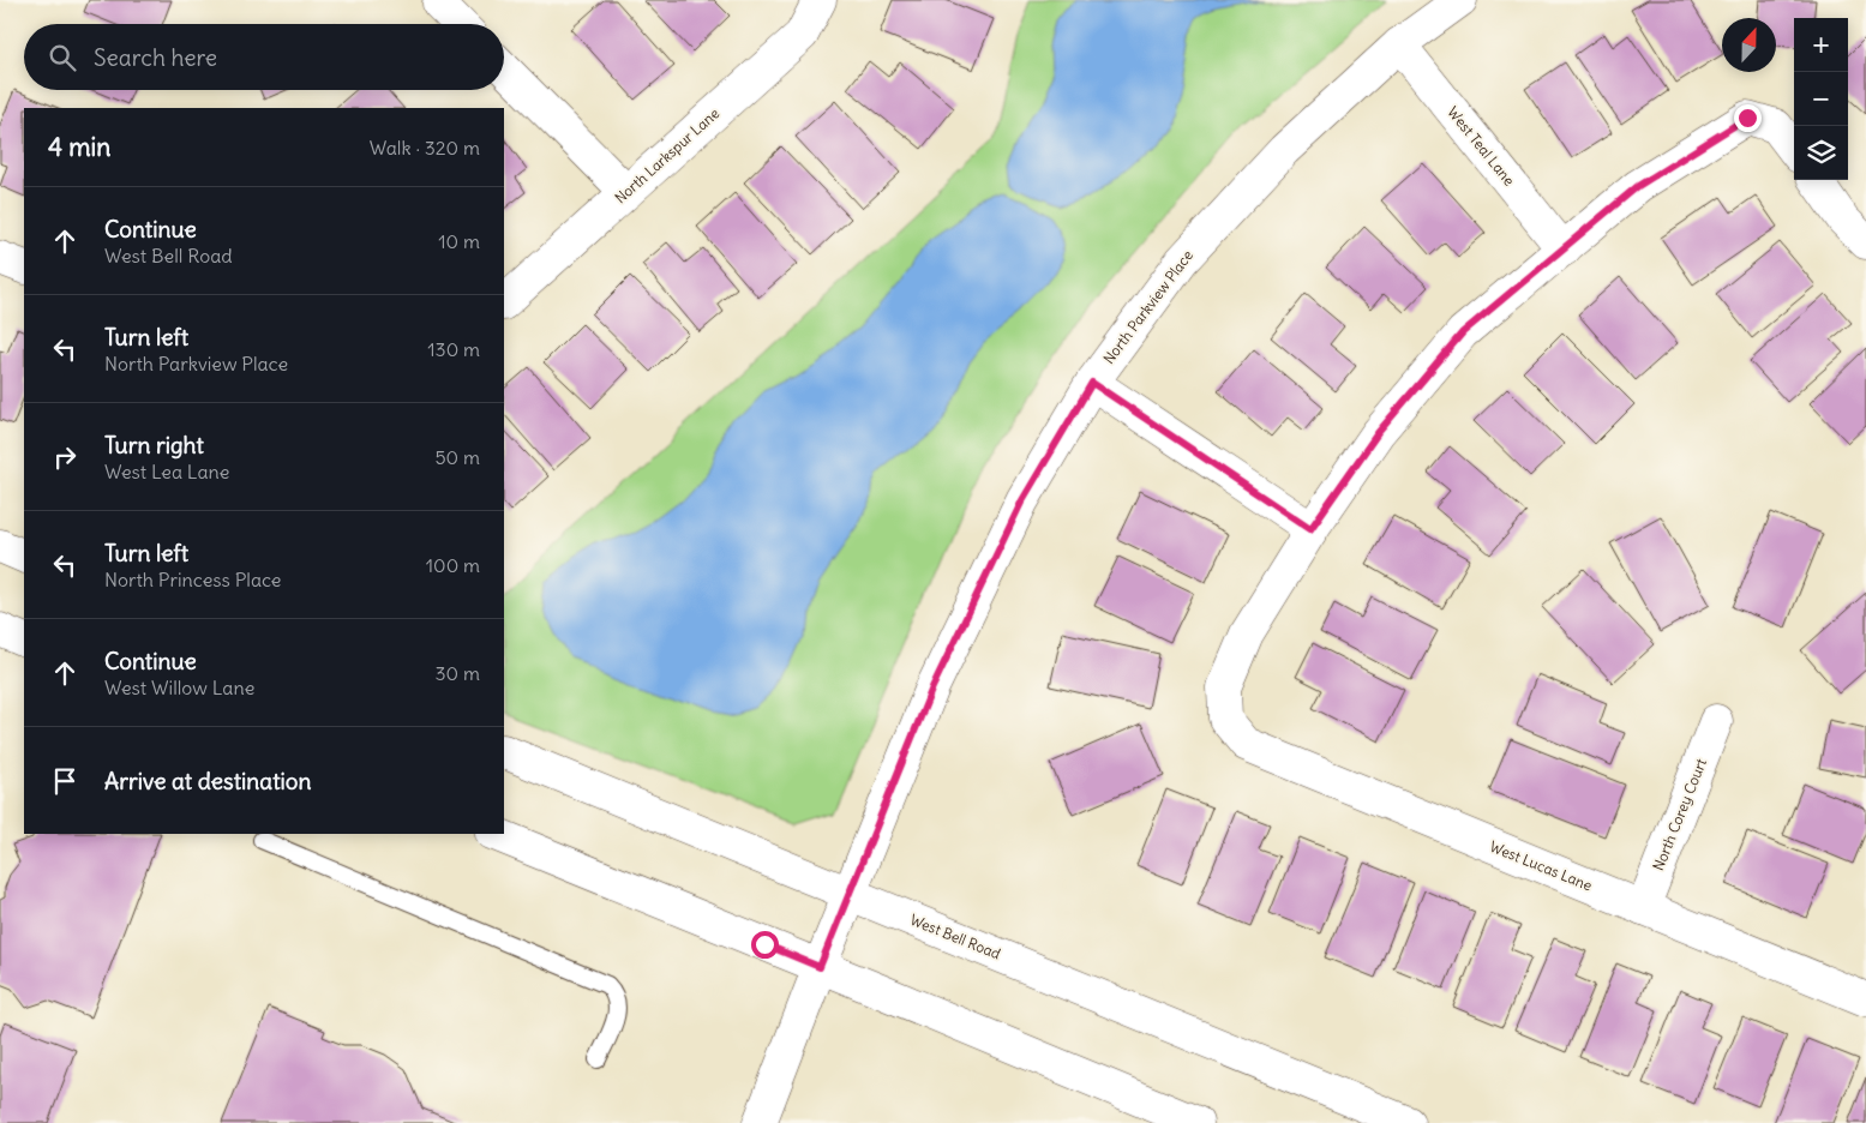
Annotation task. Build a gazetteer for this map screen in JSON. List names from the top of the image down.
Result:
{
  "streets": {
    "street": [
      "West Teal Lane",
      "North Larkspur Lane",
      "North Parkview Place",
      "North Corey Court",
      "West Lucas Lane",
      "West Bell Road"
    ]
  },
  "crossings": [
    ["West Teal Lane", "North Parkview Place"],
    ["North Parkview Place", "West Bell Road"],
    ["North Corey Court", "West Lucas Lane"]
  ],
  "north": "top",
  "page": {
    "map_buttons": ["+", "−"],
    "search": "Search here",
    "heading": ["4 min", "Walk · 320 m"],
    "list": [
      ["Continue", "West Bell Road", "10 m"],
      ["Turn left", "North Parkview Place", "130 m"],
      ["Turn right", "West Lea Lane", "50 m"],
      ["Turn left", "North Princess Place", "100 m"],
      ["Continue", "West Willow Lane", "30 m"],
      "Arrive at destination"
    ]
  }
}
